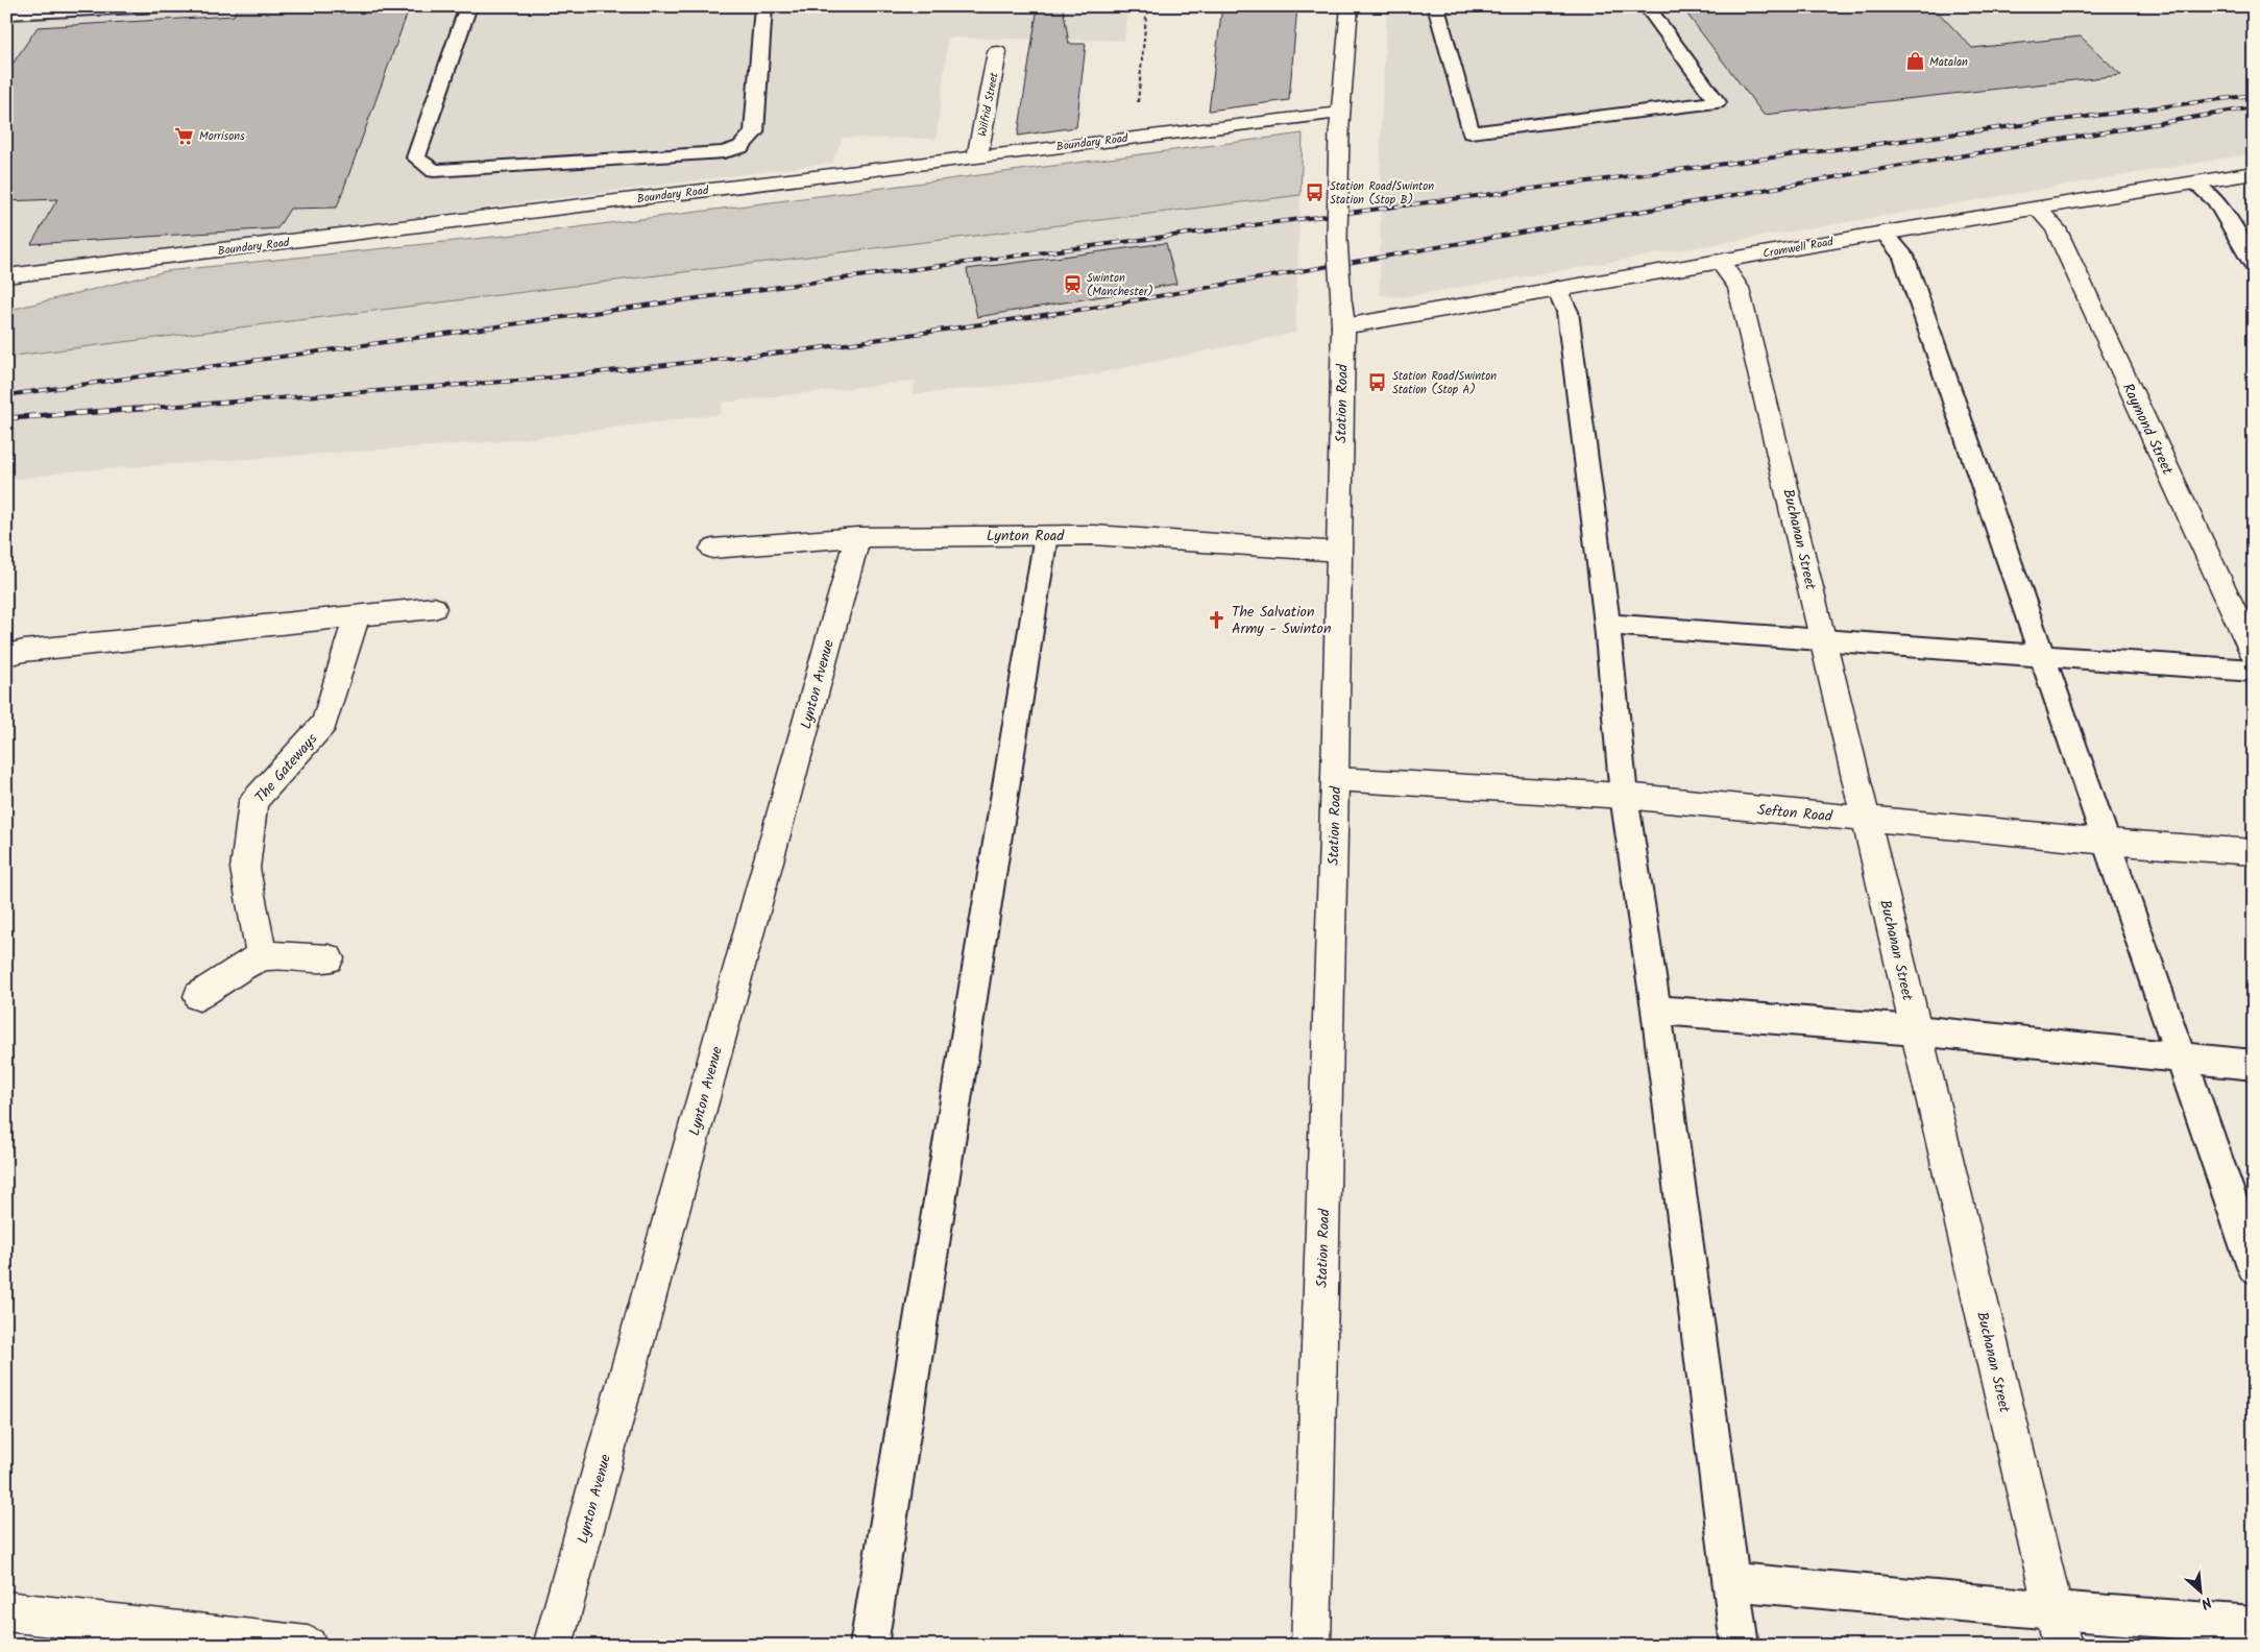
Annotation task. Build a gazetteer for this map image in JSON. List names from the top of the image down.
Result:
{
  "streets": {
    "street": [
      "Wilfrid Street",
      "Boundary Road",
      "Cromwell Road",
      "Station Road",
      "Raymond Street",
      "Lynton Road",
      "Buchanan Street",
      "Lynton Avenue",
      "The Gateways",
      "Sefton Road"
    ]
  },
  "crossings": [
    ["Wilfrid Street", "Boundary Road"],
    ["Boundary Road", "Station Road"],
    ["Cromwell Road", "Station Road"],
    ["Cromwell Road", "Raymond Street"],
    ["Cromwell Road", "Buchanan Street"],
    ["Station Road", "Lynton Road"],
    ["Station Road", "Sefton Road"],
    ["Lynton Road", "Lynton Avenue"],
    ["Buchanan Street", "Sefton Road"]
  ],
  "places": {
    "shop": ["Matalan"],
    "supermarket": ["Morrisons"],
    "bus stop": ["Station Road/Swinton Station (Stop B)", "Station Road/Swinton Station (Stop A)"],
    "station": ["Swinton (Manchester)"],
    "church": ["The Salvation Army - Swinton"]
  },
  "north": "bottom right"
}
